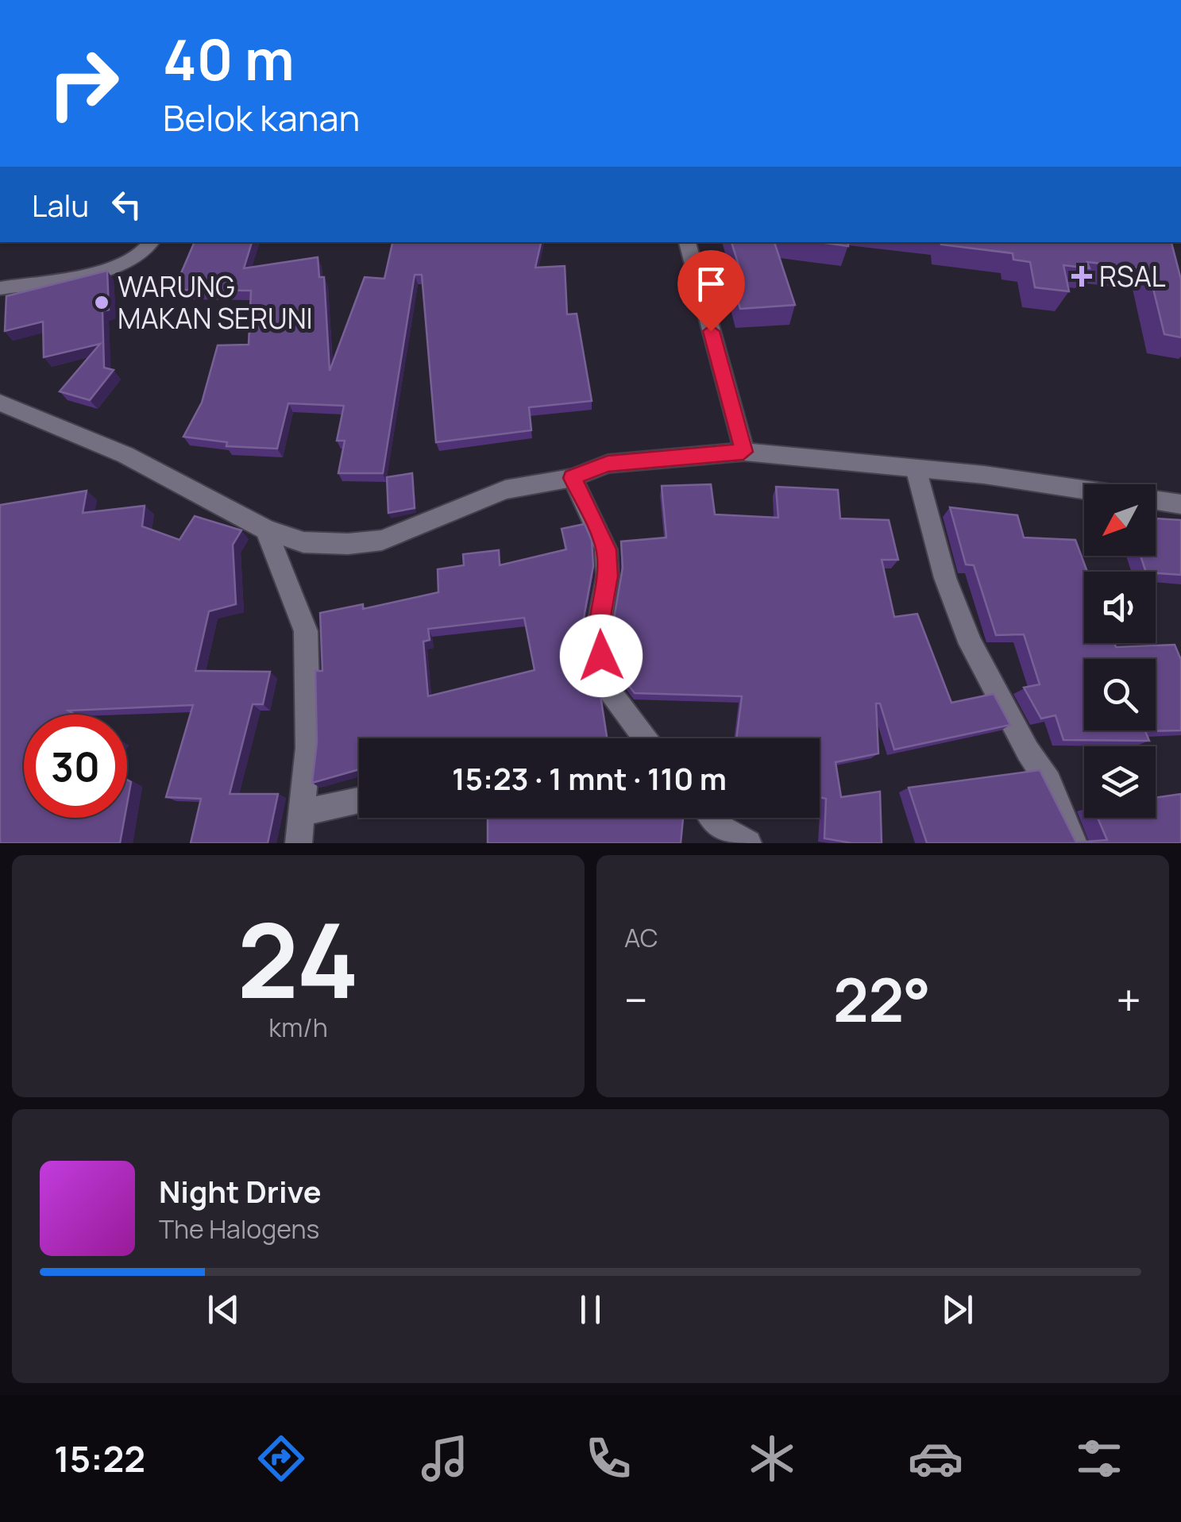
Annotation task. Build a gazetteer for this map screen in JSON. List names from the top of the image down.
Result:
{
  "places": {
    "health": ["RSAL"],
    "other": ["WARUNG MAKAN SERUNI"]
  },
  "north": "bottom left",
  "page": {
    "turn": ["40 m", "Belok kanan"],
    "then": "Lalu",
    "limit": "30",
    "trip": "15:23 · 1 mnt · 110 m",
    "tile": [
      ["24", "km/h"],
      "AC"
    ],
    "heat": ["−", "22°", "+"],
    "song": ["Night Drive", "The Halogens"],
    "tabs": "15:22"
  }
}
